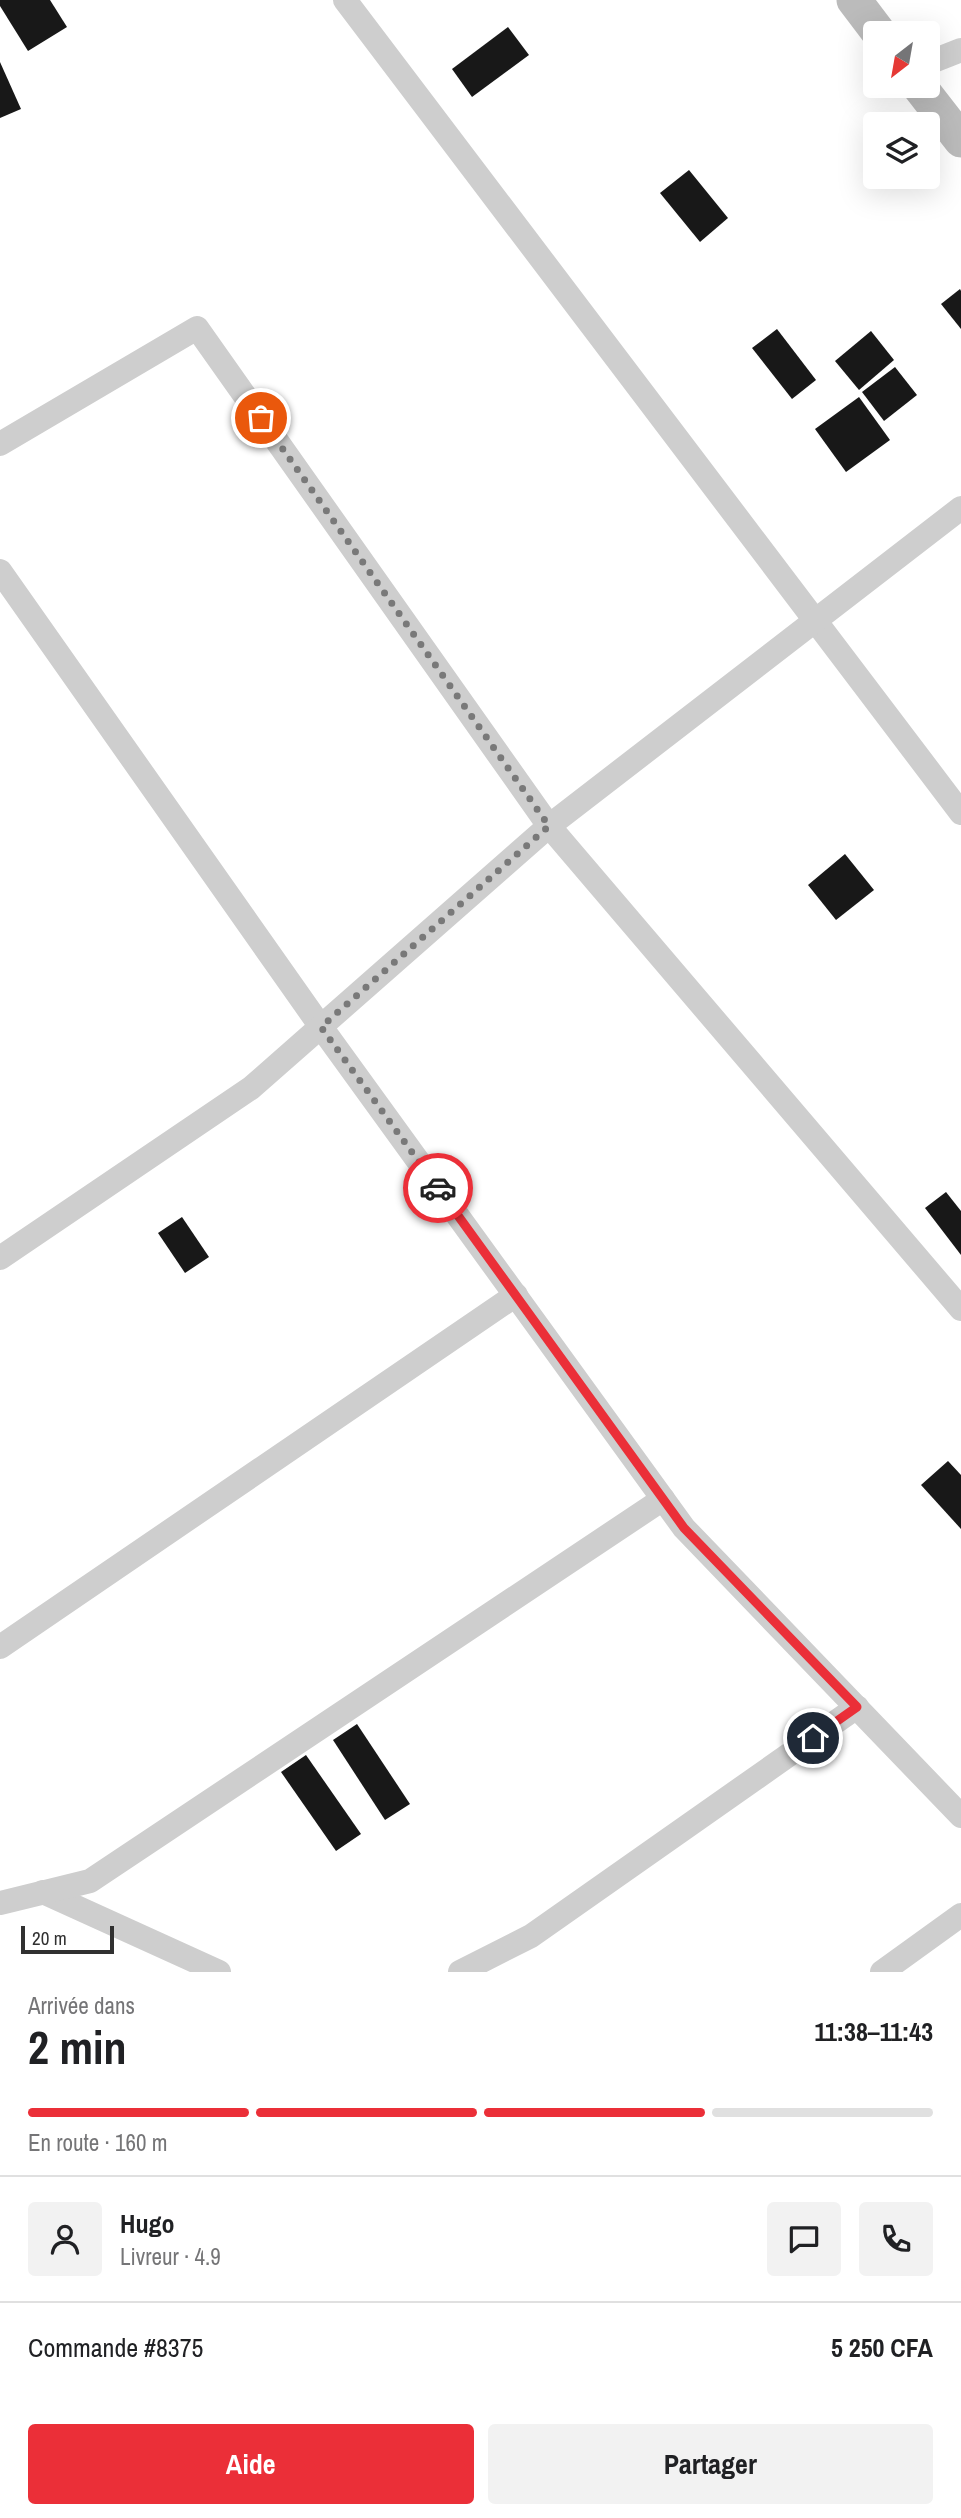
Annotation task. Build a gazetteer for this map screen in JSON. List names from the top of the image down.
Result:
{
  "scale_bar": "20 m",
  "north": "bottom left",
  "page": {
    "scale": "20 m",
    "heading": ["2 min", "Arrivée dans", "11:38–11:43"],
    "panel": [
      "Hugo",
      "Livreur · 4.9",
      "Commande #8375",
      "5 250 CFA"
    ],
    "bar": "En route · 160 m",
    "buttons": ["Aide", "Partager"]
  }
}
